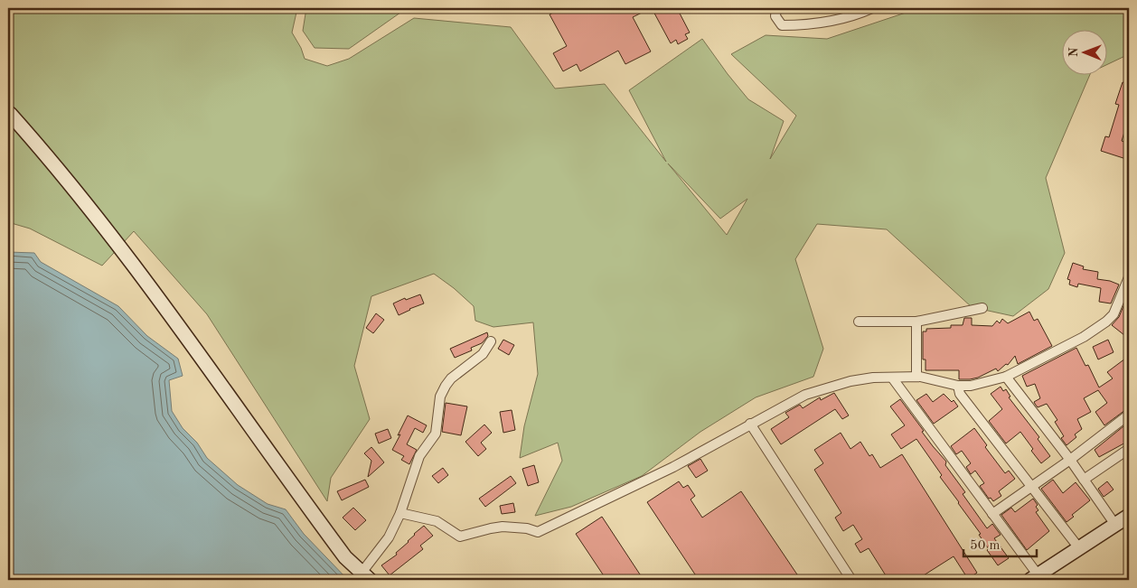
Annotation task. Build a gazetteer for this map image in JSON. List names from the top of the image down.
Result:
{
  "scale_bar": "50 m",
  "north": "left"
}
